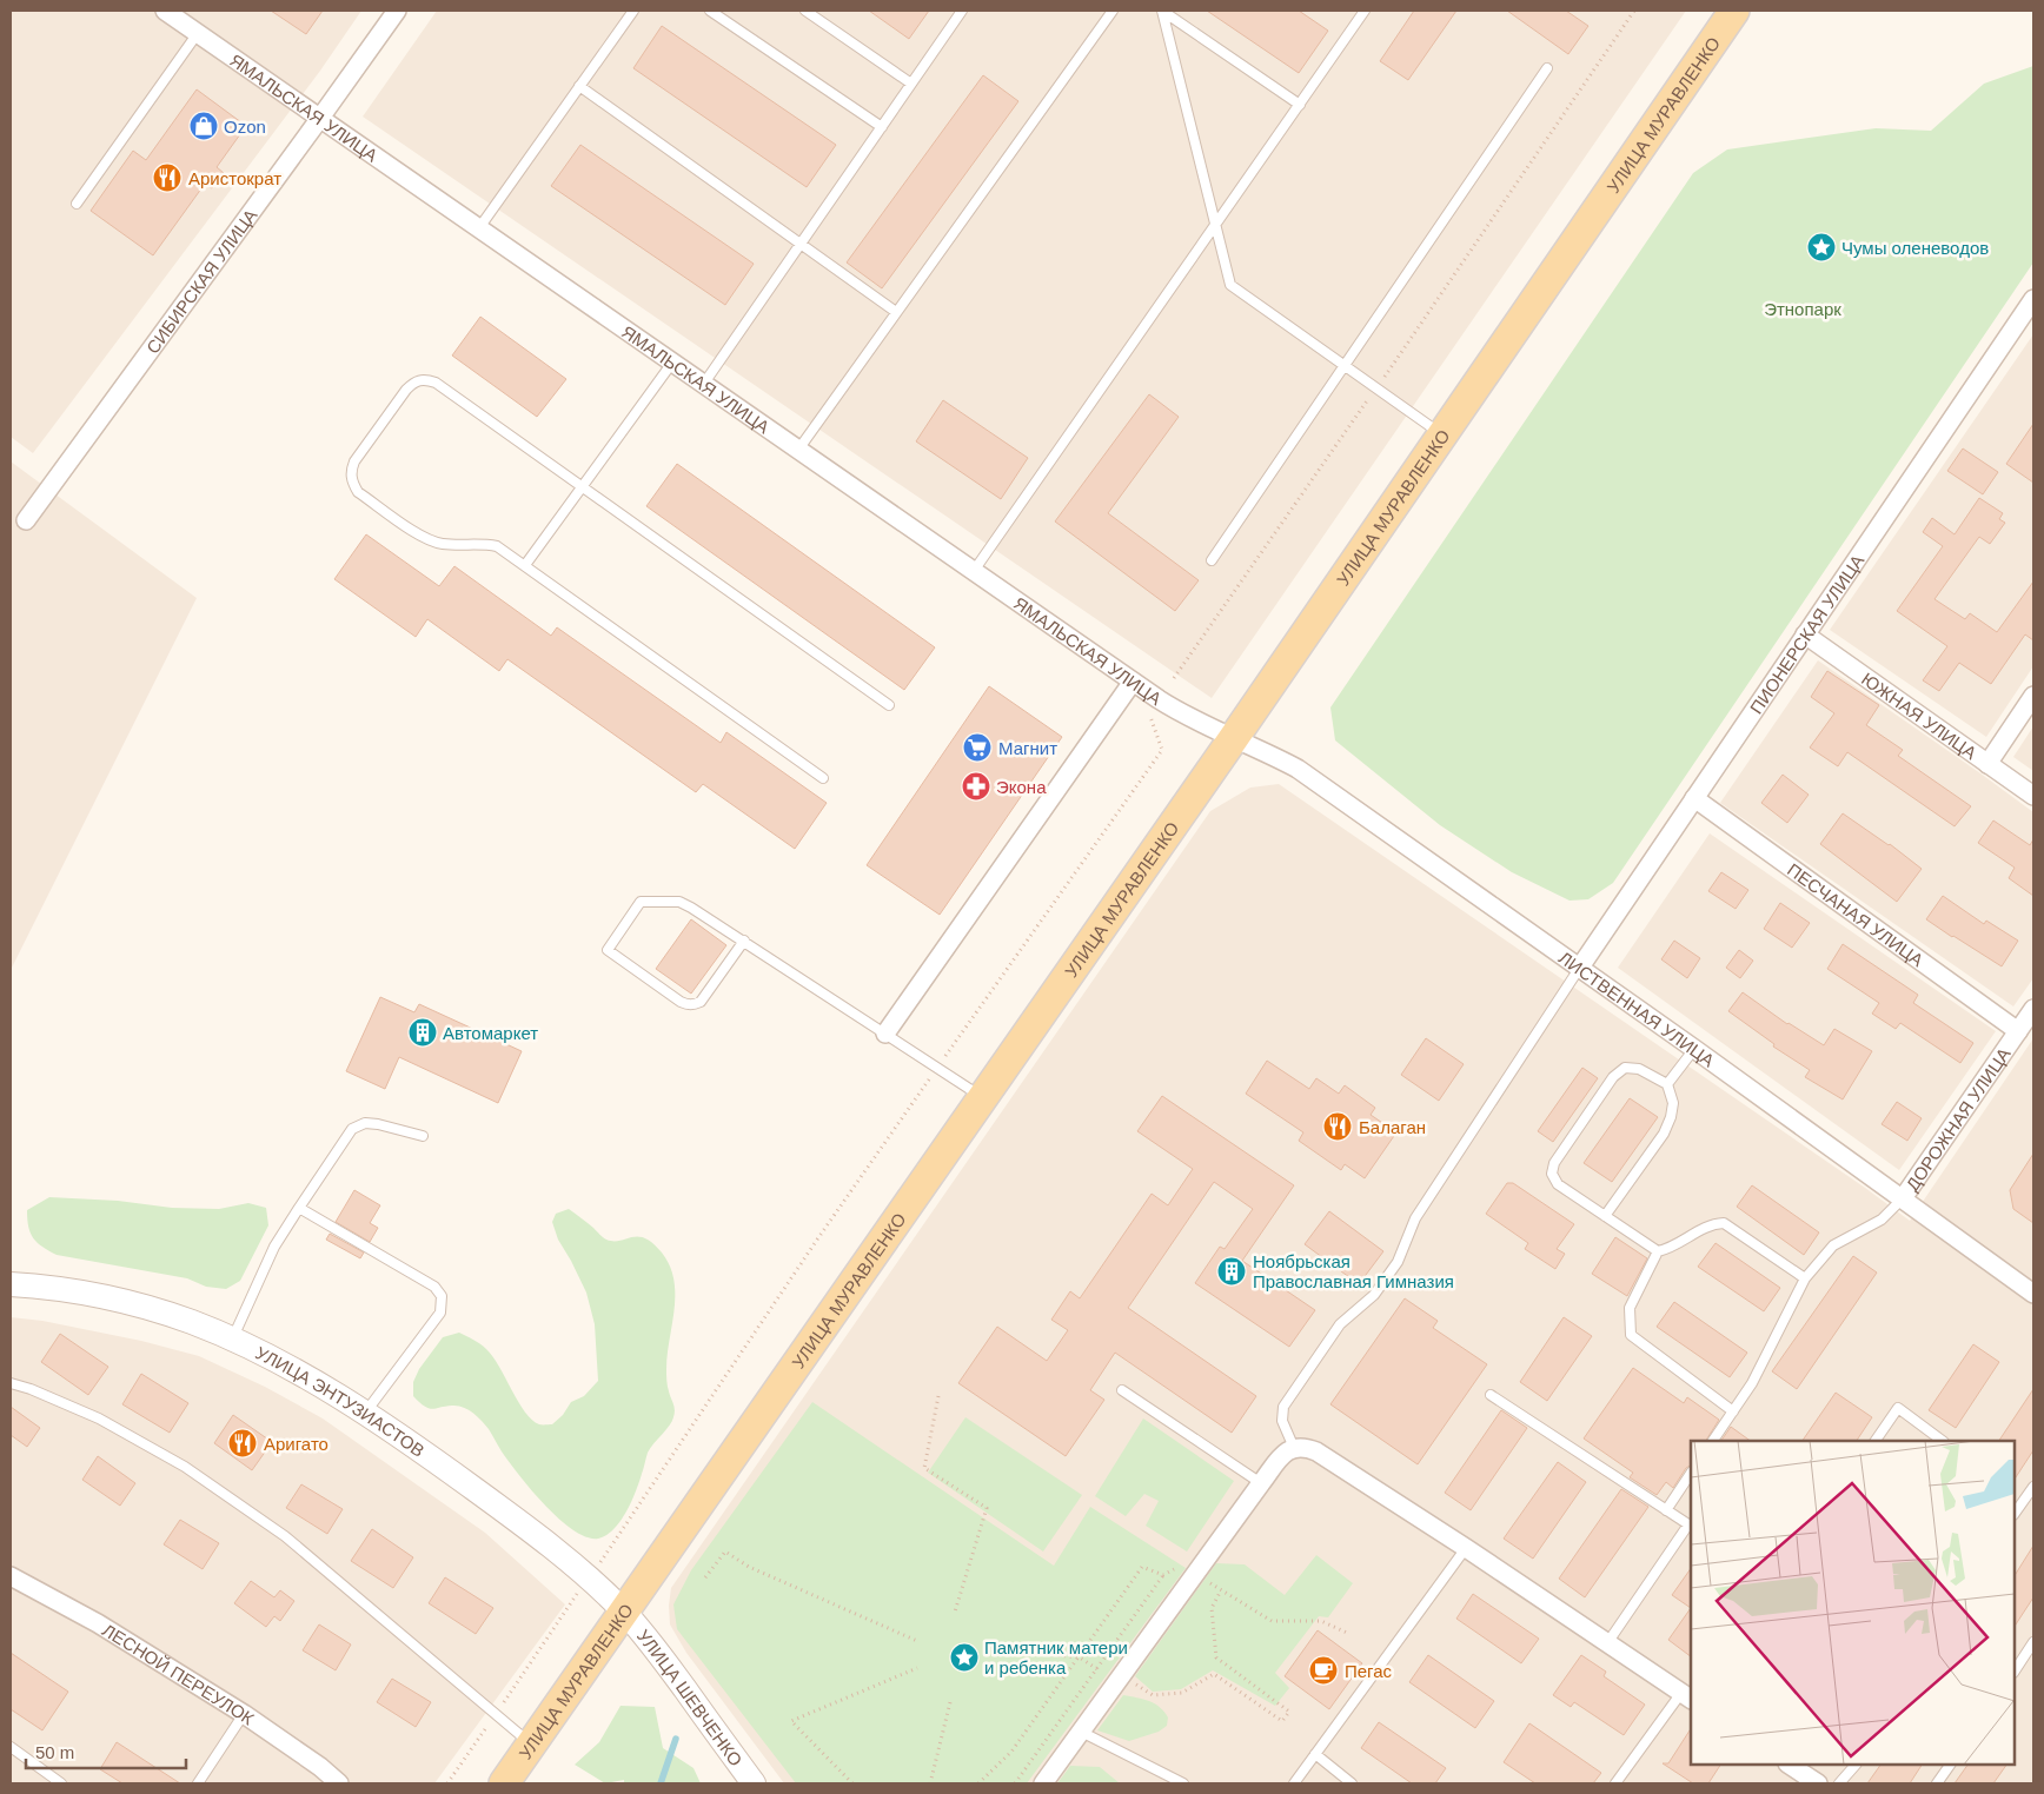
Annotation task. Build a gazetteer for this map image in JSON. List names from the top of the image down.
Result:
{
  "streets": {
    "main road": ["УЛИЦА МУРАВЛЕНКО"],
    "street": [
      "ЯМАЛЬСКАЯ УЛИЦА",
      "СИБИРСКАЯ УЛИЦА",
      "ПИОНЕРСКАЯ УЛИЦА",
      "ЮЖНАЯ УЛИЦА",
      "ПЕСЧАНАЯ УЛИЦА",
      "ЛИСТВЕННАЯ УЛИЦА",
      "ДОРОЖНАЯ УЛИЦА",
      "УЛИЦА ЭНТУЗИАСТОВ",
      "ЛЕСНОЙ ПЕРЕУЛОК",
      "УЛИЦА ШЕВЧЕНКО"
    ]
  },
  "crossings": [
    ["ЯМАЛЬСКАЯ УЛИЦА", "УЛИЦА МУРАВЛЕНКО"],
    ["ЯМАЛЬСКАЯ УЛИЦА", "СИБИРСКАЯ УЛИЦА"],
    ["ЯМАЛЬСКАЯ УЛИЦА", "ЛИСТВЕННАЯ УЛИЦА"],
    ["УЛИЦА МУРАВЛЕНКО", "ЛИСТВЕННАЯ УЛИЦА"],
    ["УЛИЦА МУРАВЛЕНКО", "УЛИЦА ЭНТУЗИАСТОВ"],
    ["УЛИЦА МУРАВЛЕНКО", "УЛИЦА ШЕВЧЕНКО"],
    ["ПИОНЕРСКАЯ УЛИЦА", "ЮЖНАЯ УЛИЦА"],
    ["ПИОНЕРСКАЯ УЛИЦА", "ПЕСЧАНАЯ УЛИЦА"],
    ["ПИОНЕРСКАЯ УЛИЦА", "ЛИСТВЕННАЯ УЛИЦА"],
    ["ПЕСЧАНАЯ УЛИЦА", "ДОРОЖНАЯ УЛИЦА"],
    ["ЛИСТВЕННАЯ УЛИЦА", "ДОРОЖНАЯ УЛИЦА"],
    ["УЛИЦА ЭНТУЗИАСТОВ", "УЛИЦА ШЕВЧЕНКО"]
  ],
  "parks": ["Этнопарк"],
  "places": {
    "shop": ["Ozon"],
    "restaurant": ["Аристократ", "Балаган", "Аригато"],
    "place": ["Чумы оленеводов", "Памятник матери и ребенка"],
    "supermarket": ["Магнит"],
    "pharmacy": ["Экона"],
    "building": ["Автомаркет", "Ноябрьская Православная Гимназия"],
    "cafe": ["Пегас"]
  },
  "scale_bar": "50 m"
}
